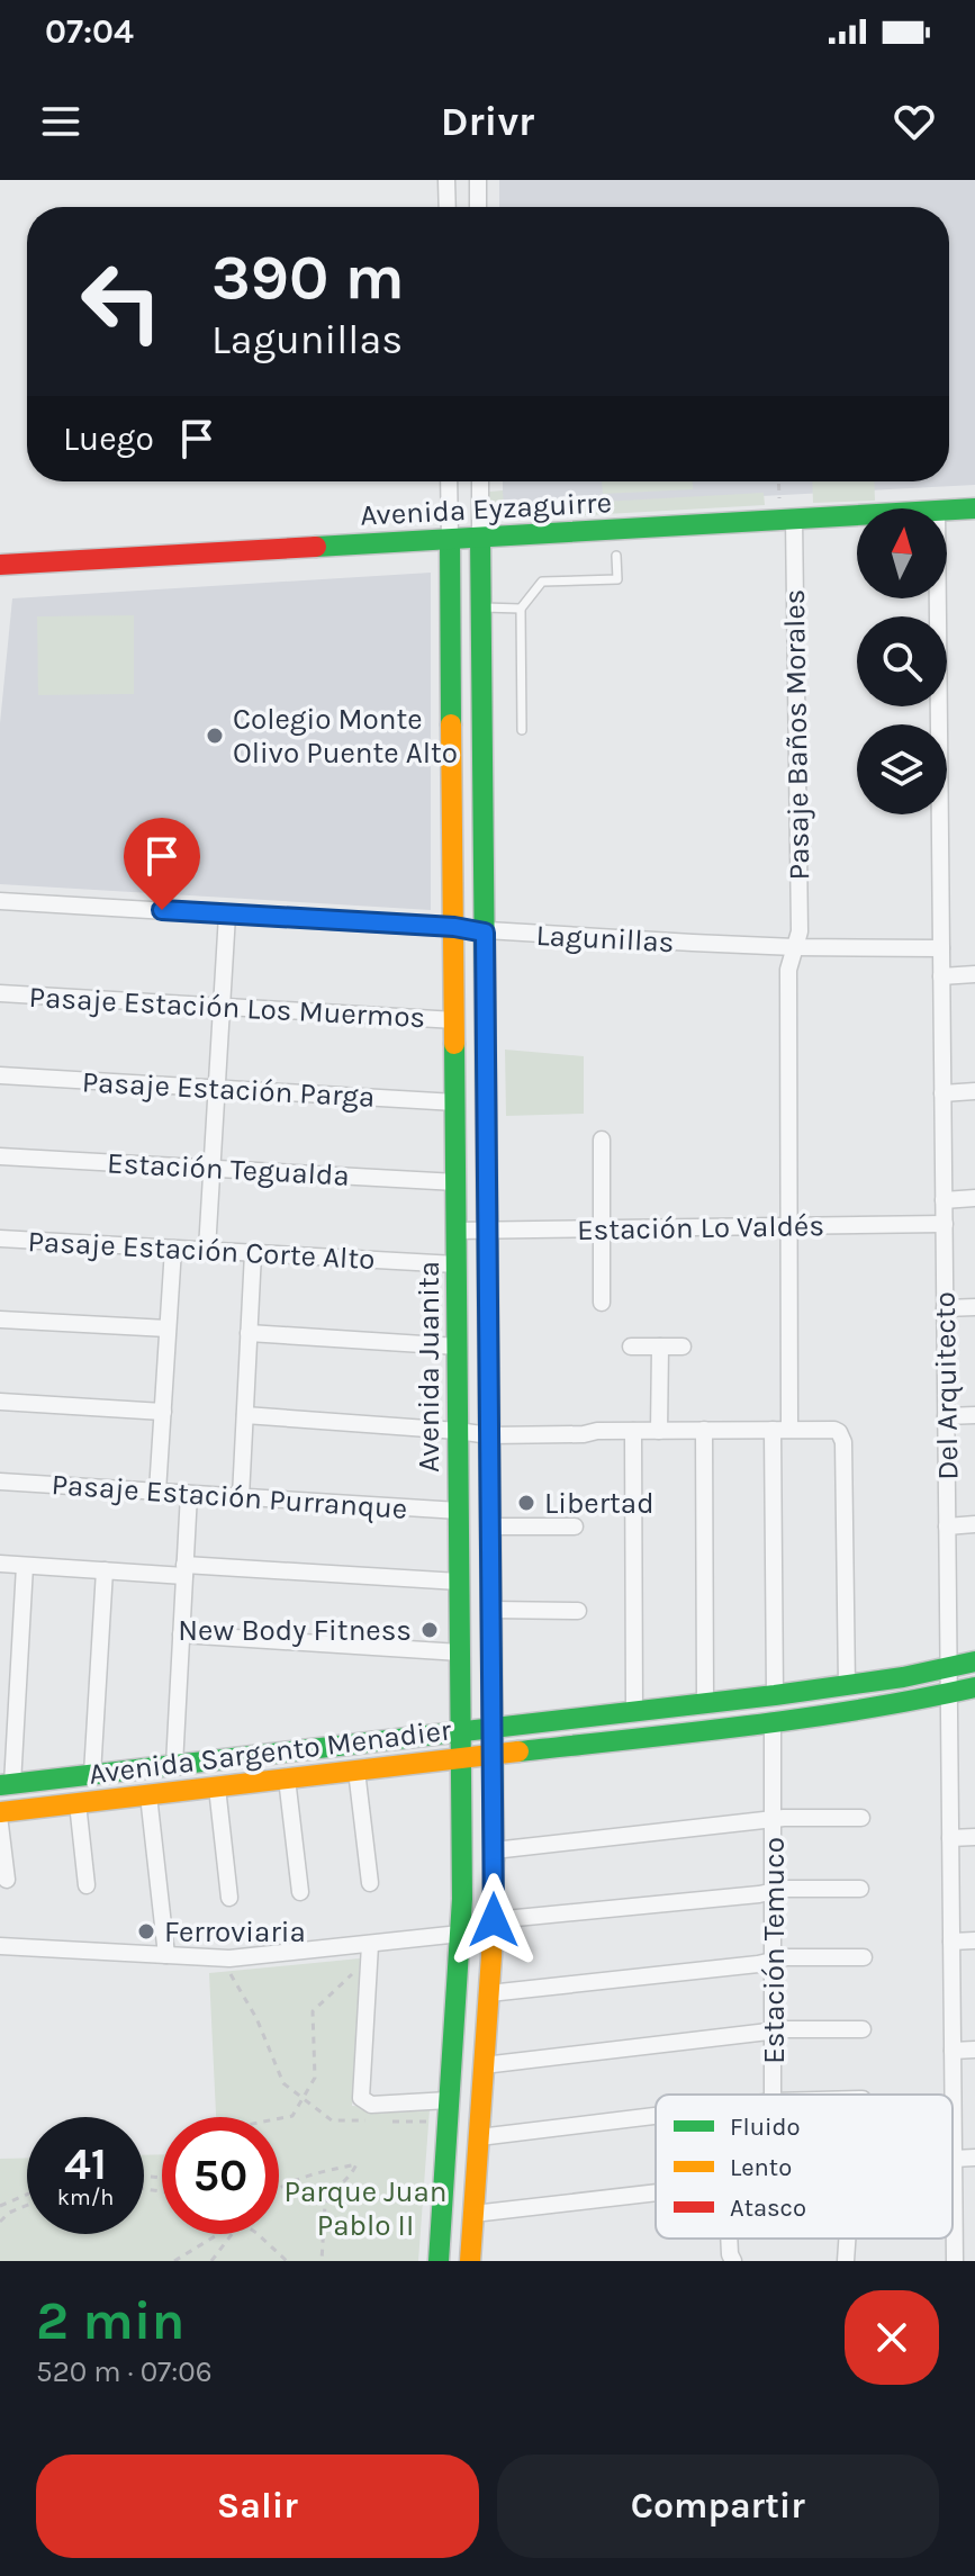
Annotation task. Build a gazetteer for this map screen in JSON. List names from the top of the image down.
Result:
{
  "streets": {
    "main road": ["Avenida Eyzaguirre", "Avenida Juanita", "Avenida Sargento Menadier"],
    "street": [
      "Pasaje Baños Morales",
      "Lagunillas",
      "Pasaje Estación Los Muermos",
      "Pasaje Estación Parga",
      "Estación Tegualda",
      "Estación Lo Valdés",
      "Pasaje Estación Corte Alto",
      "Del Arquitecto",
      "Pasaje Estación Purranque",
      "Estación Temuco"
    ]
  },
  "crossings": [
    ["Avenida Eyzaguirre", "Pasaje Baños Morales"],
    ["Avenida Eyzaguirre", "Avenida Juanita"],
    ["Pasaje Baños Morales", "Lagunillas"],
    ["Pasaje Baños Morales", "Estación Lo Valdés"],
    ["Lagunillas", "Avenida Juanita"],
    ["Lagunillas", "Del Arquitecto"],
    ["Pasaje Estación Los Muermos", "Avenida Juanita"],
    ["Pasaje Estación Parga", "Avenida Juanita"],
    ["Estación Tegualda", "Avenida Juanita"],
    ["Estación Lo Valdés", "Avenida Juanita"],
    ["Estación Lo Valdés", "Del Arquitecto"],
    ["Pasaje Estación Corte Alto", "Avenida Juanita"],
    ["Avenida Juanita", "Pasaje Estación Purranque"],
    ["Avenida Juanita", "Avenida Sargento Menadier"],
    ["Del Arquitecto", "Avenida Sargento Menadier"],
    ["Avenida Sargento Menadier", "Estación Temuco"]
  ],
  "parks": ["Parque Juan Pablo II"],
  "places": [
    "Colegio Monte Olivo Puente Alto",
    "Libertad",
    "New Body Fitness",
    "Ferroviaria"
  ],
  "legend": ["Fluido", "Lento", "Atasco"],
  "north": "top",
  "page": {
    "status": "07:04",
    "header": "Drivr",
    "turn": ["390 m", "Lagunillas"],
    "then": "Luego",
    "speed": "41 km/h",
    "limit": "50",
    "heading": ["2 min", "520 m · 07:06"],
    "buttons": ["Salir", "Compartir"]
  }
}
